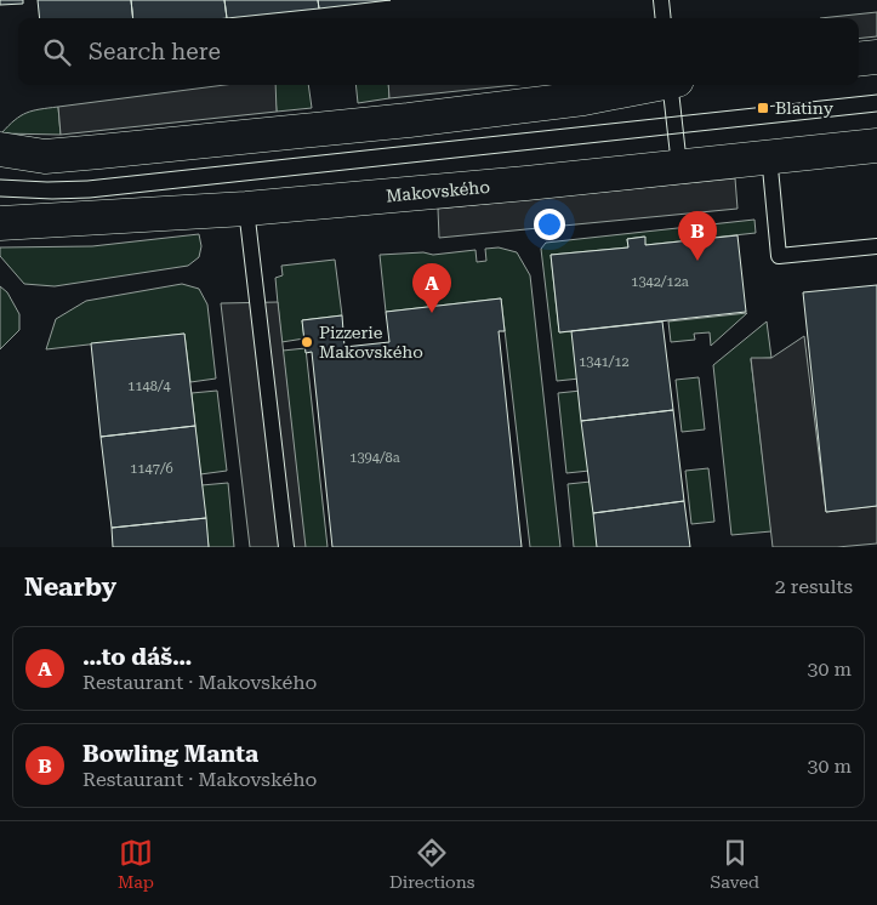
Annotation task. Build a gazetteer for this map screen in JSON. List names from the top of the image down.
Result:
{
  "streets": {
    "street": ["Makovského"]
  },
  "places": {
    "transit": ["Blatiny"],
    "other": ["Pizzerie Makovského"]
  },
  "house_numbers": [
    "1342/12a",
    "1341/12",
    "1148/4",
    "1394/8a",
    "1147/6"
  ],
  "page": {
    "search": "Search here",
    "pins": ["B", "A"],
    "heading": ["Nearby", "2 results"],
    "list": [
      {
        "mark": "A",
        "name": "…to dáš…",
        "note": "Restaurant · Makovského",
        "value": "30 m"
      },
      {
        "mark": "B",
        "name": "Bowling Manta",
        "note": "Restaurant · Makovského",
        "value": "30 m"
      }
    ],
    "nav": ["Map", "Directions", "Saved"]
  }
}
